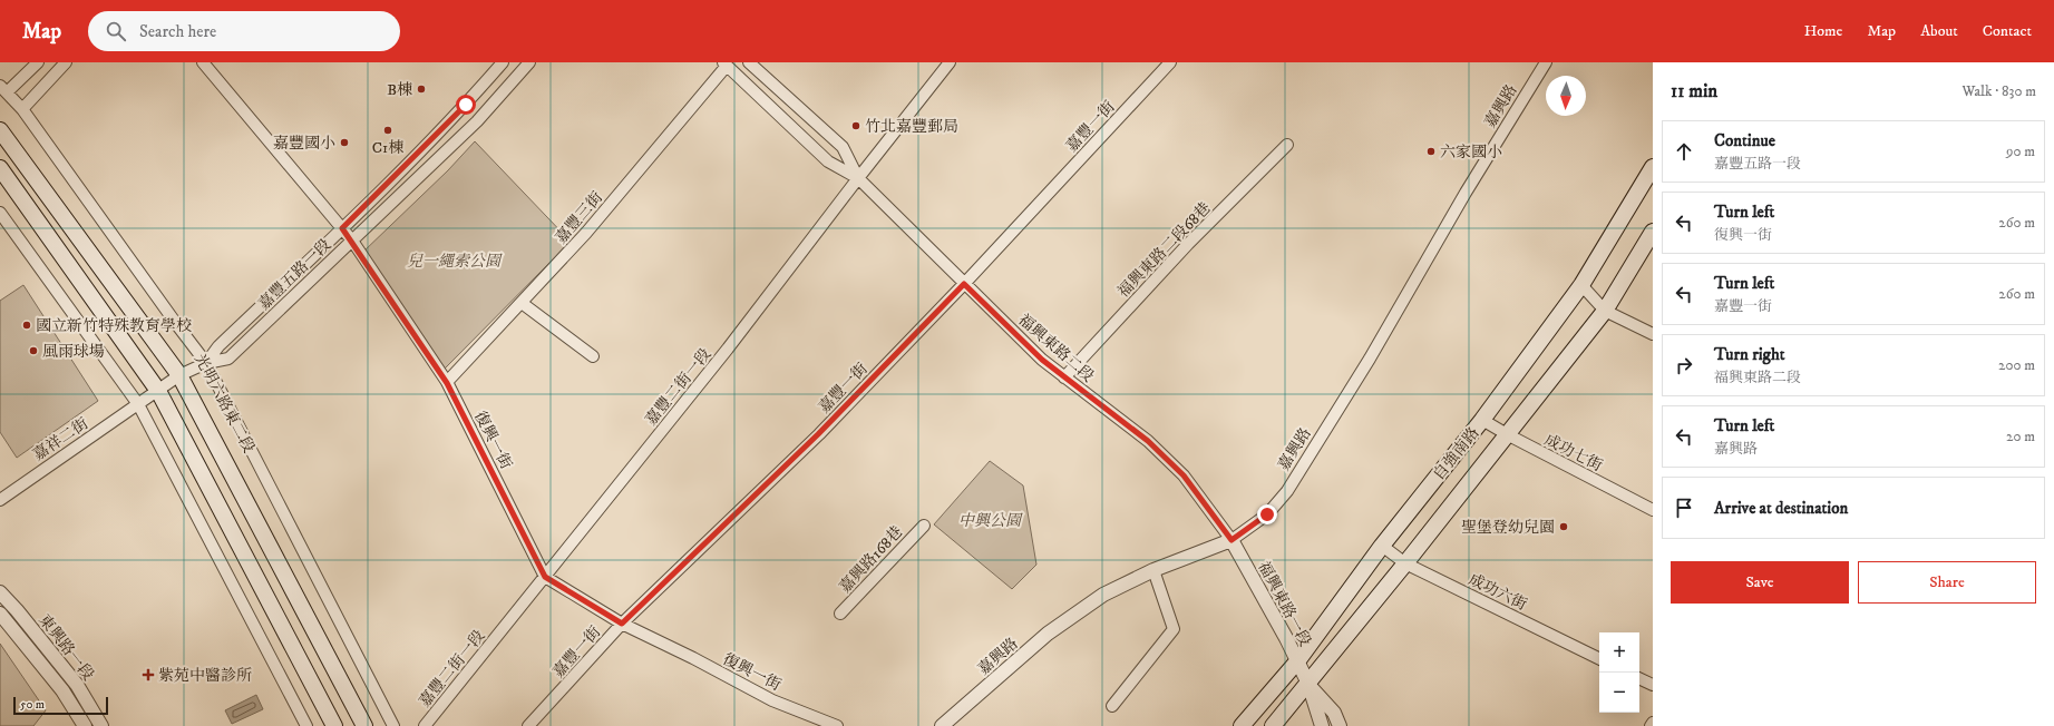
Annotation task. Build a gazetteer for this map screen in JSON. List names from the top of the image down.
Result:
{
  "streets": {
    "main road": ["光明六路東二段", "自強南路"],
    "street": [
      "嘉興路",
      "嘉豐一街",
      "嘉豐三街",
      "福興東路二段68巷",
      "嘉豐五路一段",
      "福興東路二段",
      "嘉豐二街一段",
      "嘉祥二街",
      "復興一街",
      "成功七街",
      "嘉興路168巷",
      "成功六街",
      "福興東路一段",
      "東興路一段"
    ]
  },
  "crossings": [
    ["嘉興路", "福興東路二段"],
    ["嘉興路", "福興東路一段"],
    ["嘉豐一街", "福興東路二段"],
    ["嘉豐一街", "復興一街"],
    ["嘉豐三街", "福興東路二段"],
    ["嘉豐三街", "復興一街"],
    ["福興東路二段68巷", "福興東路二段"],
    ["嘉豐五路一段", "光明六路東二段"],
    ["嘉豐五路一段", "嘉祥二街"],
    ["嘉豐五路一段", "復興一街"],
    ["福興東路二段", "嘉豐二街一段"],
    ["福興東路二段", "福興東路一段"],
    ["嘉豐二街一段", "復興一街"],
    ["成功七街", "自強南路"],
    ["自強南路", "成功六街"],
    ["自強南路", "福興東路一段"]
  ],
  "parks": ["兒一繩索公園", "中興公園"],
  "places": {
    "other": [
      "B棟",
      "竹北嘉豐郵局",
      "C1棟",
      "嘉豐國小",
      "六家國小",
      "國立新竹特殊教育學校",
      "風雨球場",
      "聖堡登幼兒園"
    ],
    "health": ["紫苑中醫診所"]
  },
  "scale_bar": "50 m",
  "north": "bottom",
  "page": {
    "header": "Map",
    "search": "Search here",
    "nav": [
      "Home",
      "Map",
      "About",
      "Contact"
    ],
    "heading": ["11 min", "Walk · 830 m"],
    "list": [
      ["Continue", "嘉豐五路一段", "90 m"],
      ["Turn left", "復興一街", "260 m"],
      ["Turn left", "嘉豐一街", "260 m"],
      ["Turn right", "福興東路二段", "200 m"],
      ["Turn left", "嘉興路", "20 m"],
      "Arrive at destination"
    ],
    "buttons": ["Save", "Share"],
    "map_buttons": ["+", "−"],
    "scale": "50 m"
  }
}
